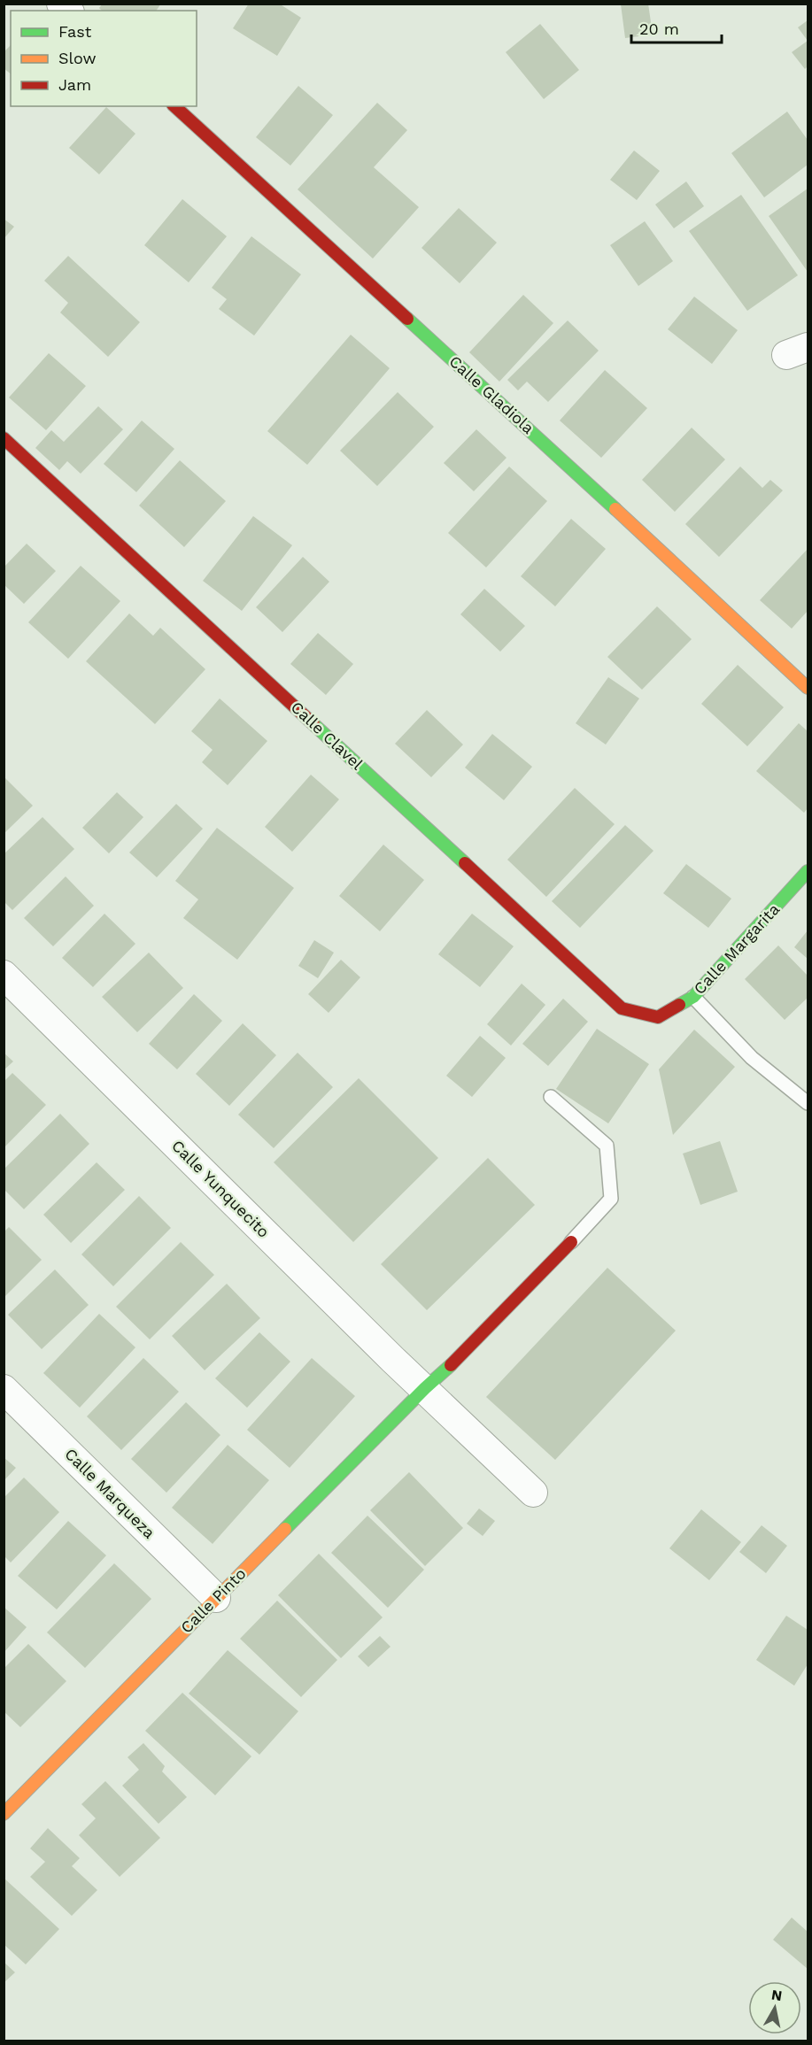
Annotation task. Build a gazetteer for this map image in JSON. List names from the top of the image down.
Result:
{
  "streets": {
    "street": [
      "Calle Gladiola",
      "Calle Clavel",
      "Calle Margarita",
      "Calle Yunquecito",
      "Calle Marqueza",
      "Calle Pinto"
    ]
  },
  "crossings": [
    ["Calle Clavel", "Calle Margarita"],
    ["Calle Yunquecito", "Calle Pinto"],
    ["Calle Marqueza", "Calle Pinto"]
  ],
  "legend": ["Fast", "Slow", "Jam"],
  "scale_bar": "20 m",
  "north": "top"
}
